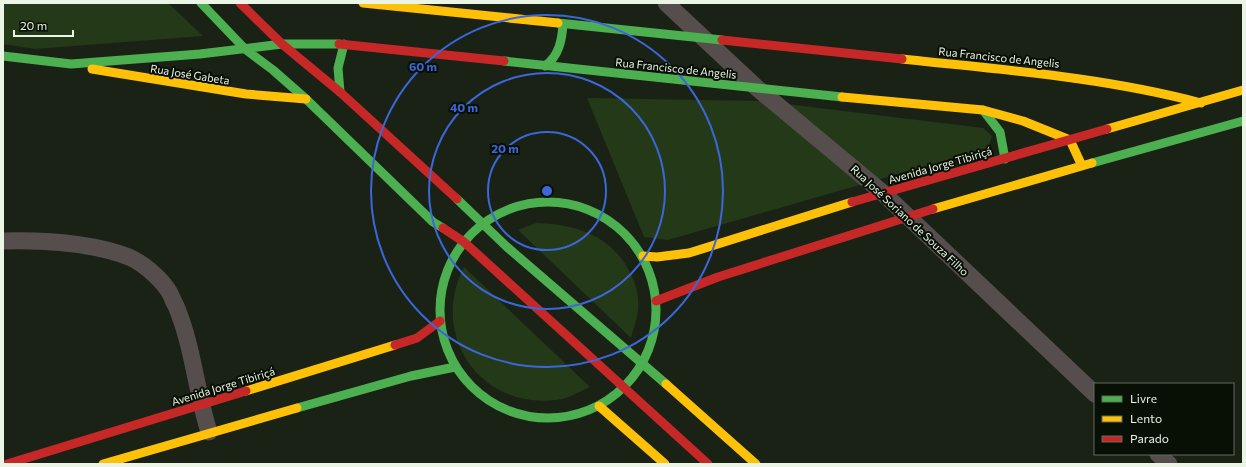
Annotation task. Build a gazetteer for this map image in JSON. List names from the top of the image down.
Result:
{
  "streets": {
    "main road": ["Rua Francisco de Angelis", "Rua José Gabeta", "Avenida Jorge Tibiriçá"],
    "street": ["Rua José Soriano de Souza Filho"]
  },
  "crossings": [
    ["Rua Francisco de Angelis", "Rua José Gabeta"],
    ["Rua Francisco de Angelis", "Avenida Jorge Tibiriçá"],
    ["Rua Francisco de Angelis", "Rua José Soriano de Souza Filho"],
    ["Avenida Jorge Tibiriçá", "Rua José Soriano de Souza Filho"]
  ],
  "legend": ["Livre", "Lento", "Parado"],
  "scale_bar": "20 m",
  "rings": ["60 m", "40 m", "20 m"]
}
